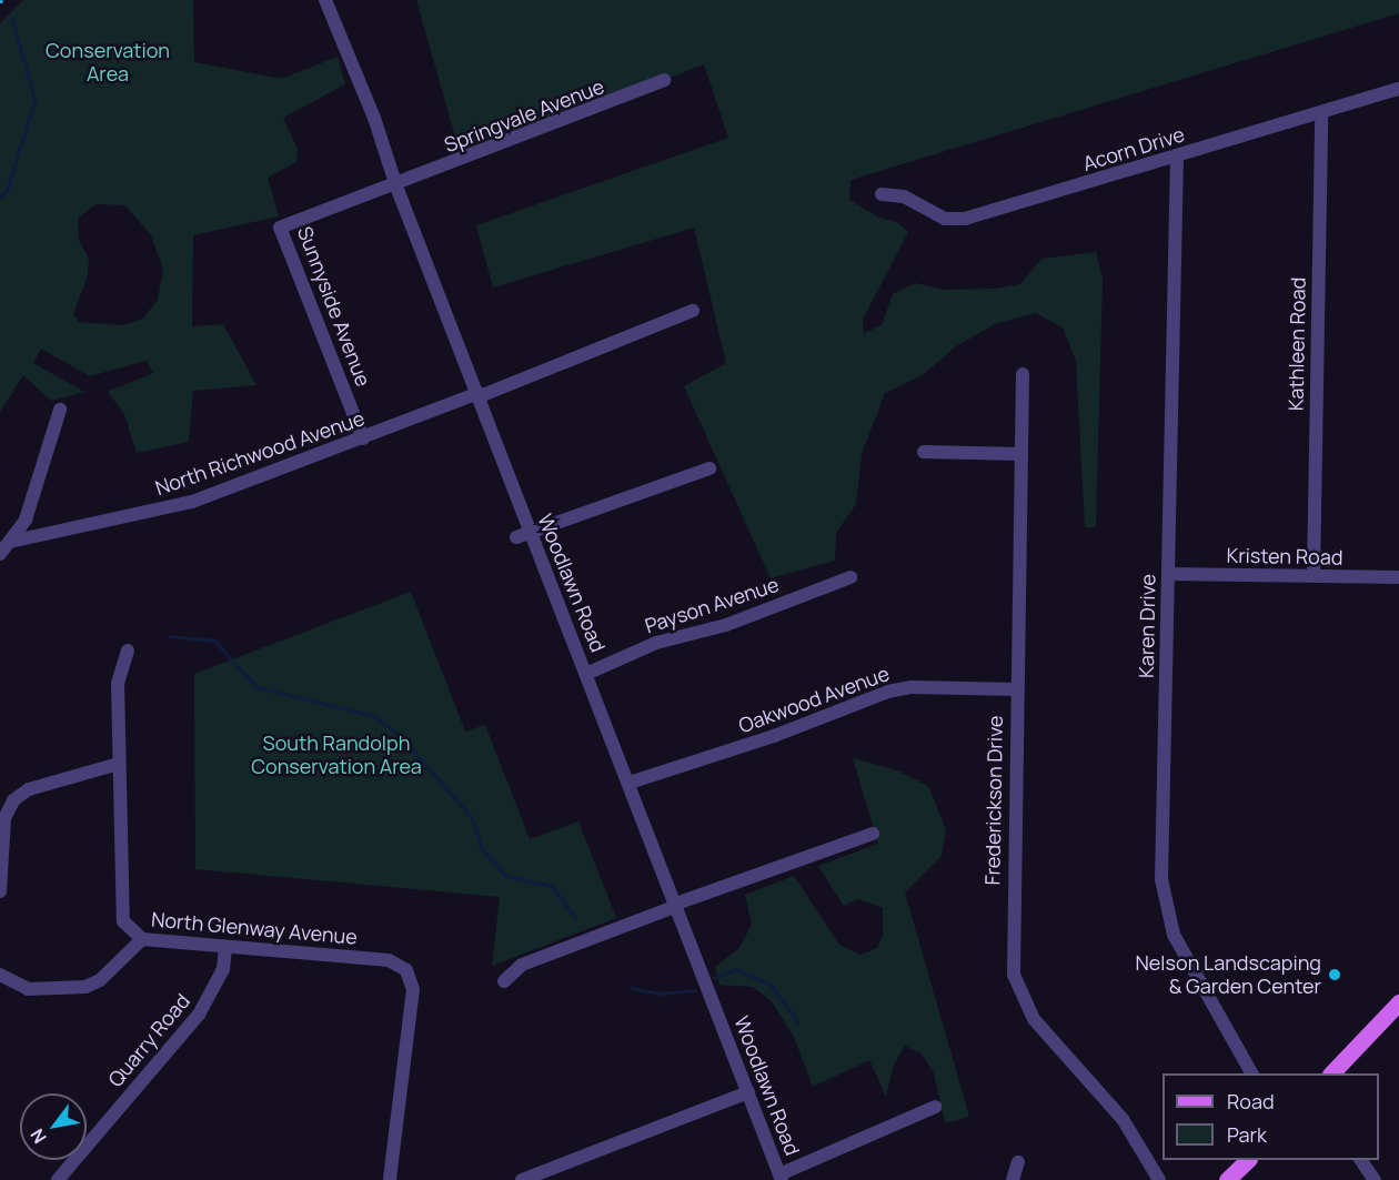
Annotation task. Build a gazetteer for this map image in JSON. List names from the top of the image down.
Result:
{
  "streets": {
    "street": [
      "Springvale Avenue",
      "Acorn Drive",
      "Sunnyside Avenue",
      "Kathleen Road",
      "North Richwood Avenue",
      "Kristen Road",
      "Woodlawn Road",
      "Payson Avenue",
      "Karen Drive",
      "Oakwood Avenue",
      "Frederickson Drive",
      "North Glenway Avenue",
      "Quarry Road"
    ]
  },
  "crossings": [
    ["Springvale Avenue", "Sunnyside Avenue"],
    ["Springvale Avenue", "Woodlawn Road"],
    ["Acorn Drive", "Kathleen Road"],
    ["Acorn Drive", "Karen Drive"],
    ["Sunnyside Avenue", "North Richwood Avenue"],
    ["Sunnyside Avenue", "Woodlawn Road"],
    ["Kathleen Road", "Kristen Road"],
    ["North Richwood Avenue", "Woodlawn Road"],
    ["Kristen Road", "Karen Drive"],
    ["Woodlawn Road", "Payson Avenue"],
    ["Woodlawn Road", "Oakwood Avenue"],
    ["Oakwood Avenue", "Frederickson Drive"],
    ["North Glenway Avenue", "Quarry Road"]
  ],
  "parks": ["Conservation Area", "South Randolph Conservation Area"],
  "places": ["Nelson Landscaping & Garden Center"],
  "legend": ["Road", "Park"],
  "north": "bottom left"
}
